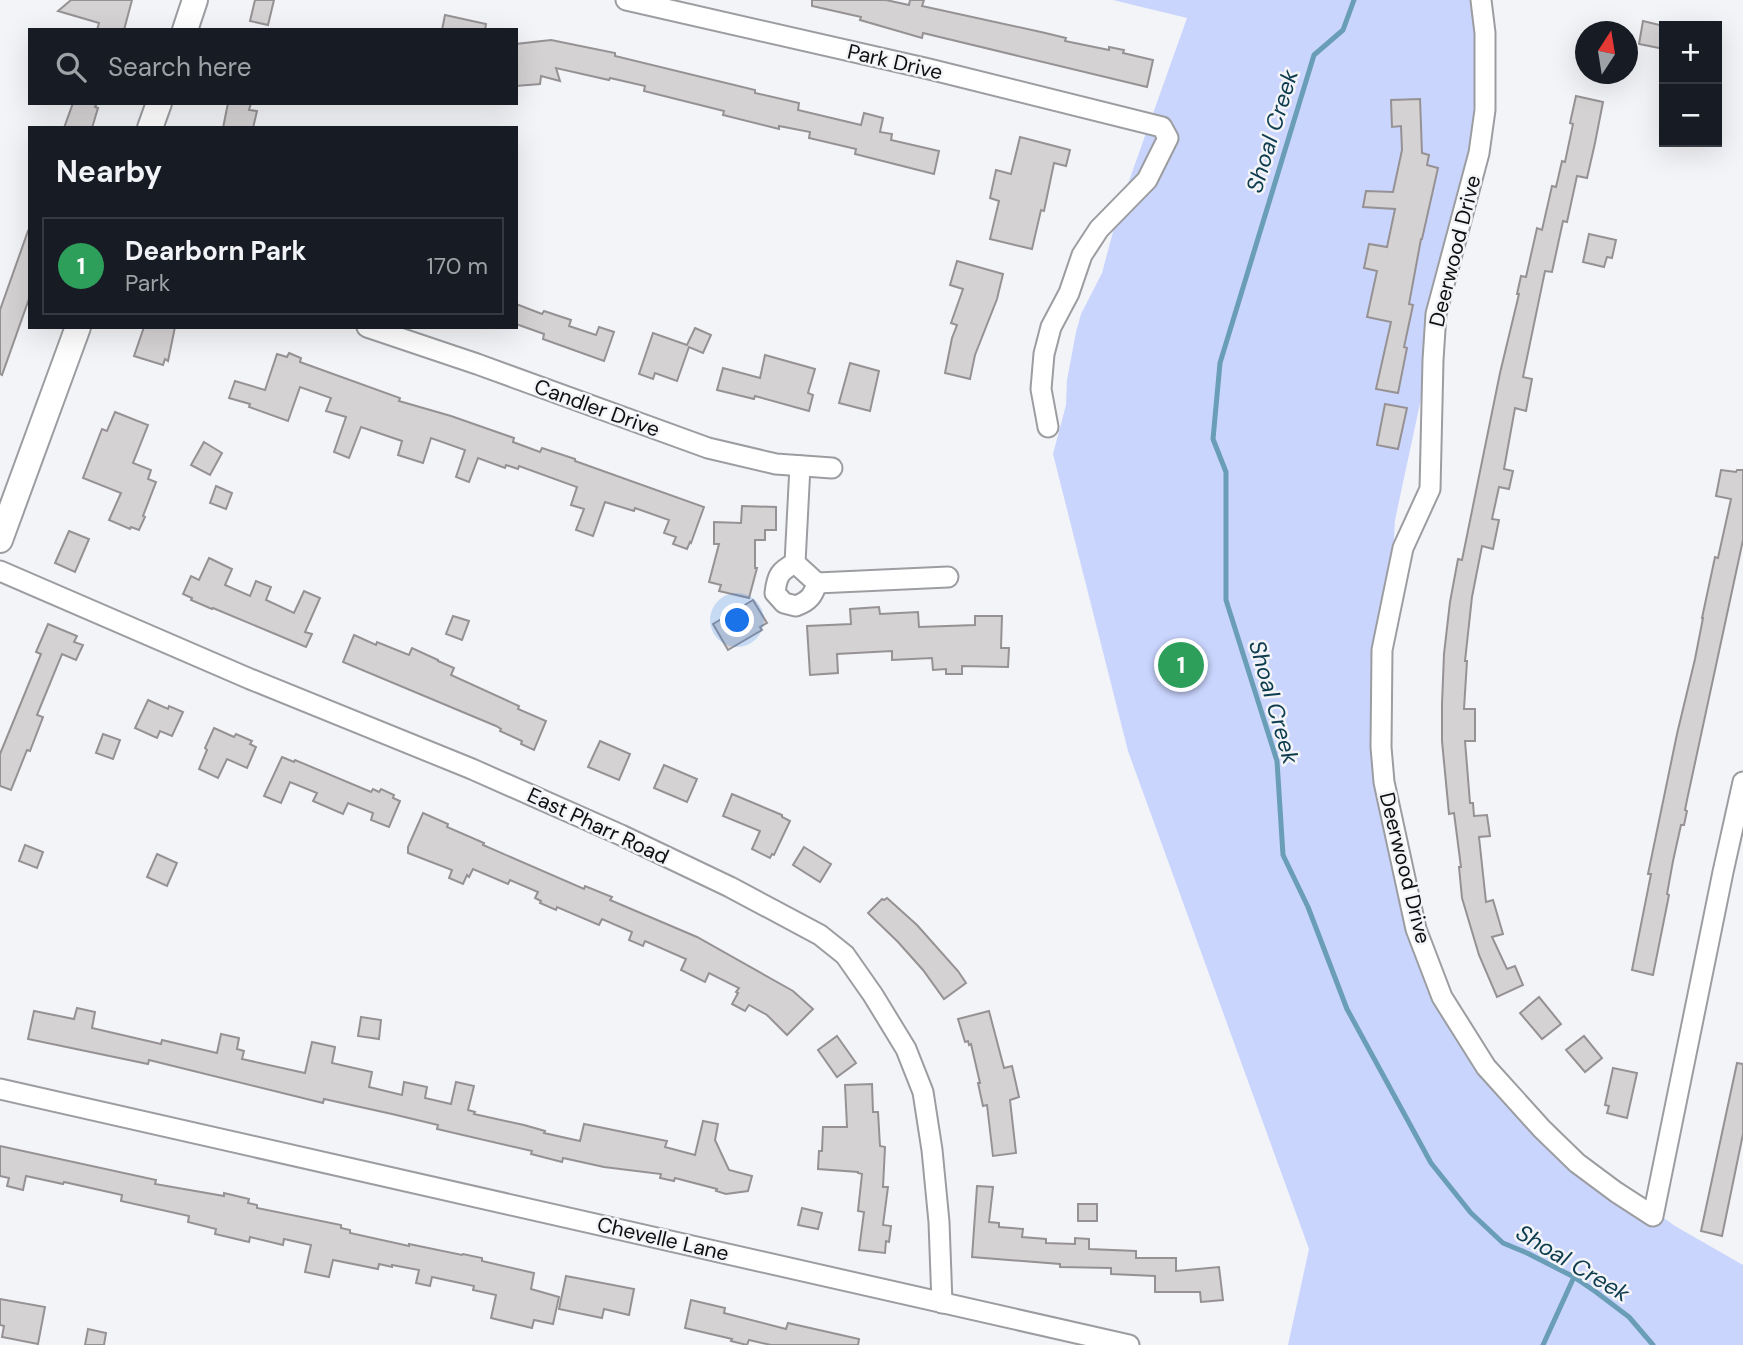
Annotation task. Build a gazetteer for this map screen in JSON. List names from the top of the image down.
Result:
{
  "streets": {
    "street": [
      "Park Drive",
      "Deerwood Drive",
      "Candler Drive",
      "East Pharr Road",
      "Chevelle Lane"
    ]
  },
  "crossings": [
    ["East Pharr Road", "Chevelle Lane"]
  ],
  "water": ["Shoal Creek"],
  "north": "top",
  "page": {
    "map_buttons": ["+", "−"],
    "search": "Search here",
    "heading": "Nearby",
    "list": [
      {
        "mark": "1",
        "name": "Dearborn Park",
        "note": "Park",
        "value": "170 m"
      }
    ],
    "pins": "1"
  }
}
